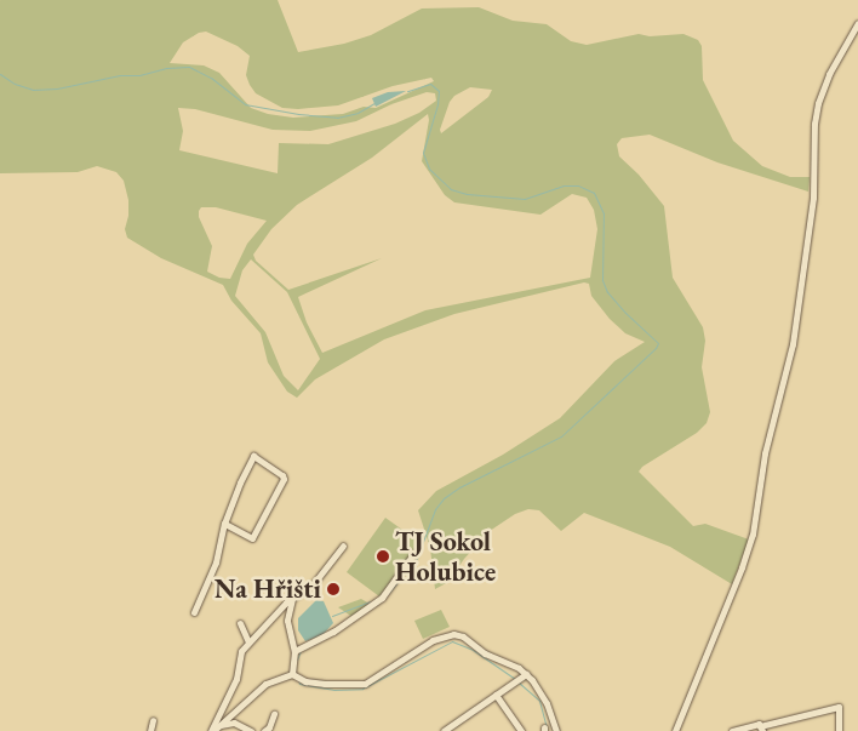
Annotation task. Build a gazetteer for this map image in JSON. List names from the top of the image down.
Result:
{
  "places": ["TJ Sokol Holubice", "Na Hřišti"]
}
